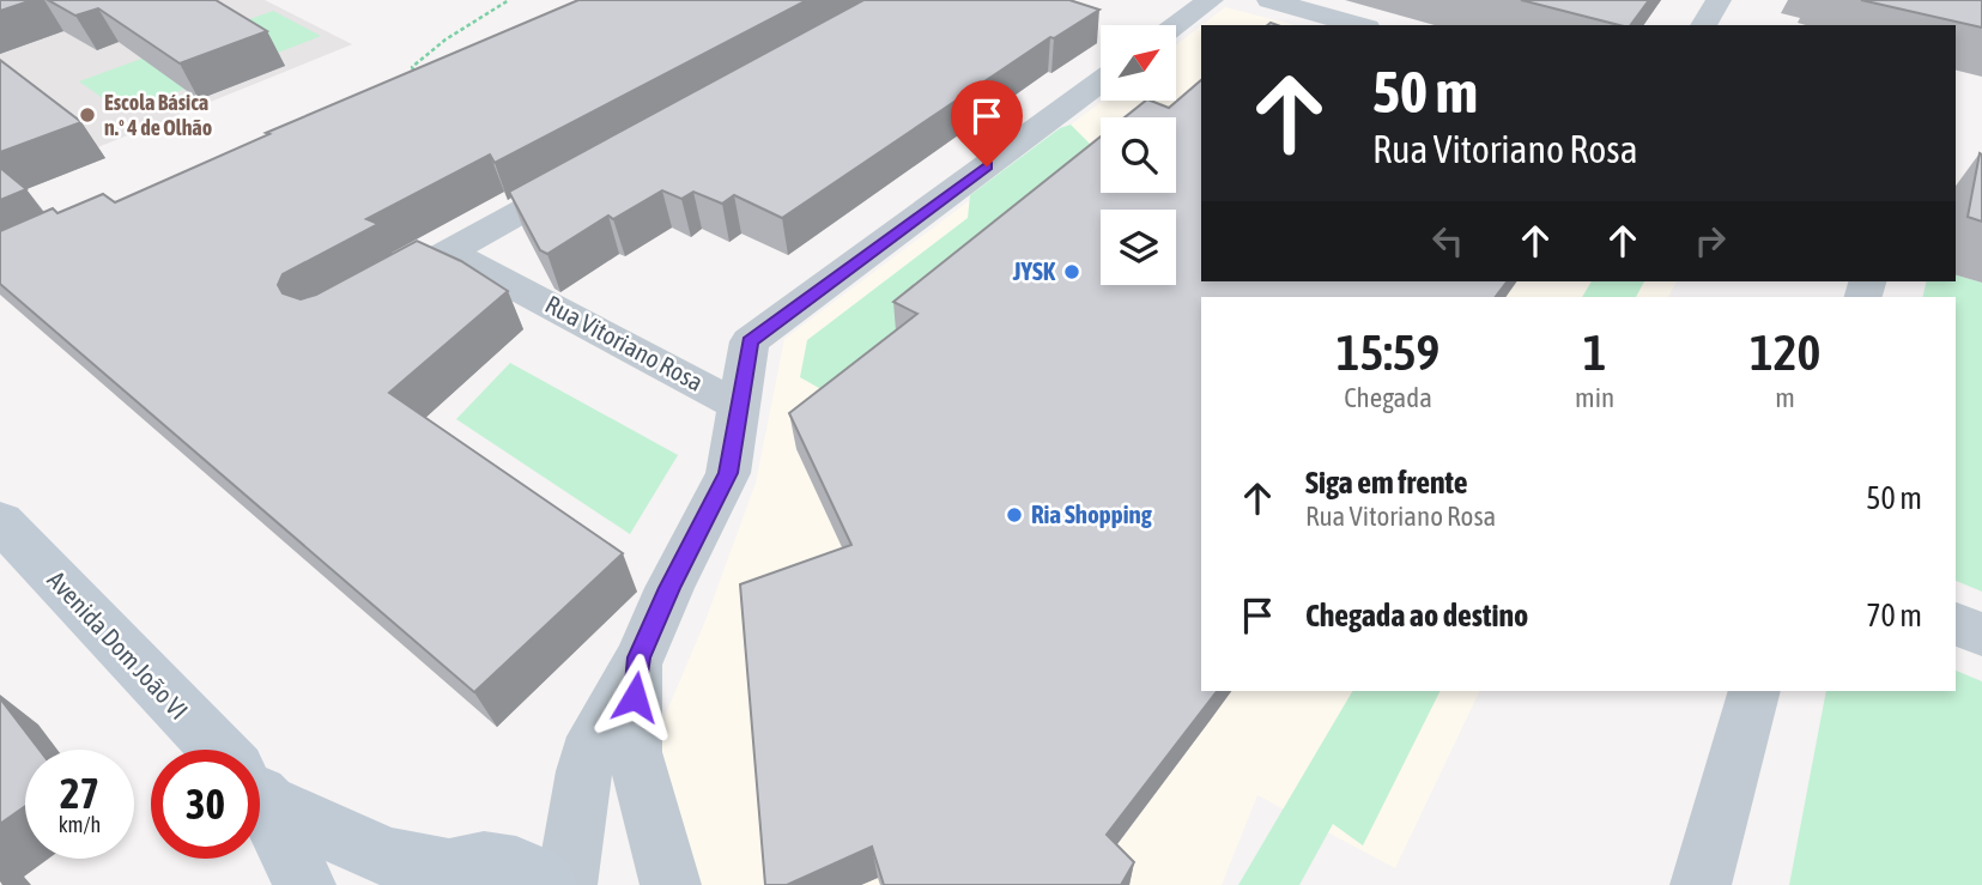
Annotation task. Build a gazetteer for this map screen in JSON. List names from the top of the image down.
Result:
{
  "streets": {
    "main road": ["Avenida Dom João VI"],
    "street": ["Rua Vitoriano Rosa"]
  },
  "places": ["Escola Básica n.º 4 de Olhão", "JYSK", "Ria Shopping"],
  "north": "top right",
  "page": {
    "turn": ["50 m", "Rua Vitoriano Rosa"],
    "eta": [
      "15:59",
      "Chegada",
      "1",
      "min",
      "120",
      "m"
    ],
    "list": [
      {
        "name": "Siga em frente",
        "note": "Rua Vitoriano Rosa",
        "value": "50 m"
      },
      {
        "name": "Chegada ao destino",
        "value": "70 m"
      }
    ],
    "speed": "27 km/h",
    "limit": "30"
  }
}
